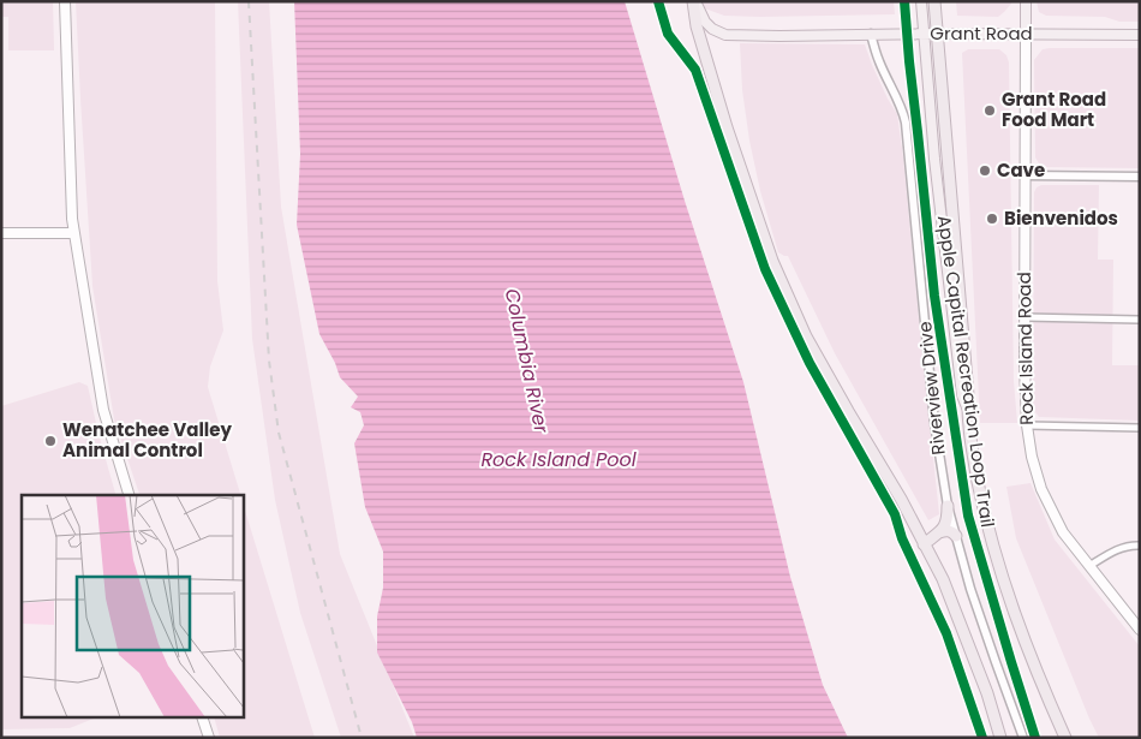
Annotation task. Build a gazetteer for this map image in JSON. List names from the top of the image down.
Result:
{
  "streets": {
    "main road": ["Grant Road", "Rock Island Road"],
    "street": ["Riverview Drive"],
    "cycle path": ["Apple Capital Recreation Loop Trail"]
  },
  "crossings": [
    ["Grant Road", "Rock Island Road"],
    ["Grant Road", "Riverview Drive"]
  ],
  "water": ["Columbia River", "Rock Island Pool"],
  "places": [
    "Grant Road Food Mart",
    "Cave",
    "Bienvenidos",
    "Wenatchee Valley Animal Control"
  ]
}
